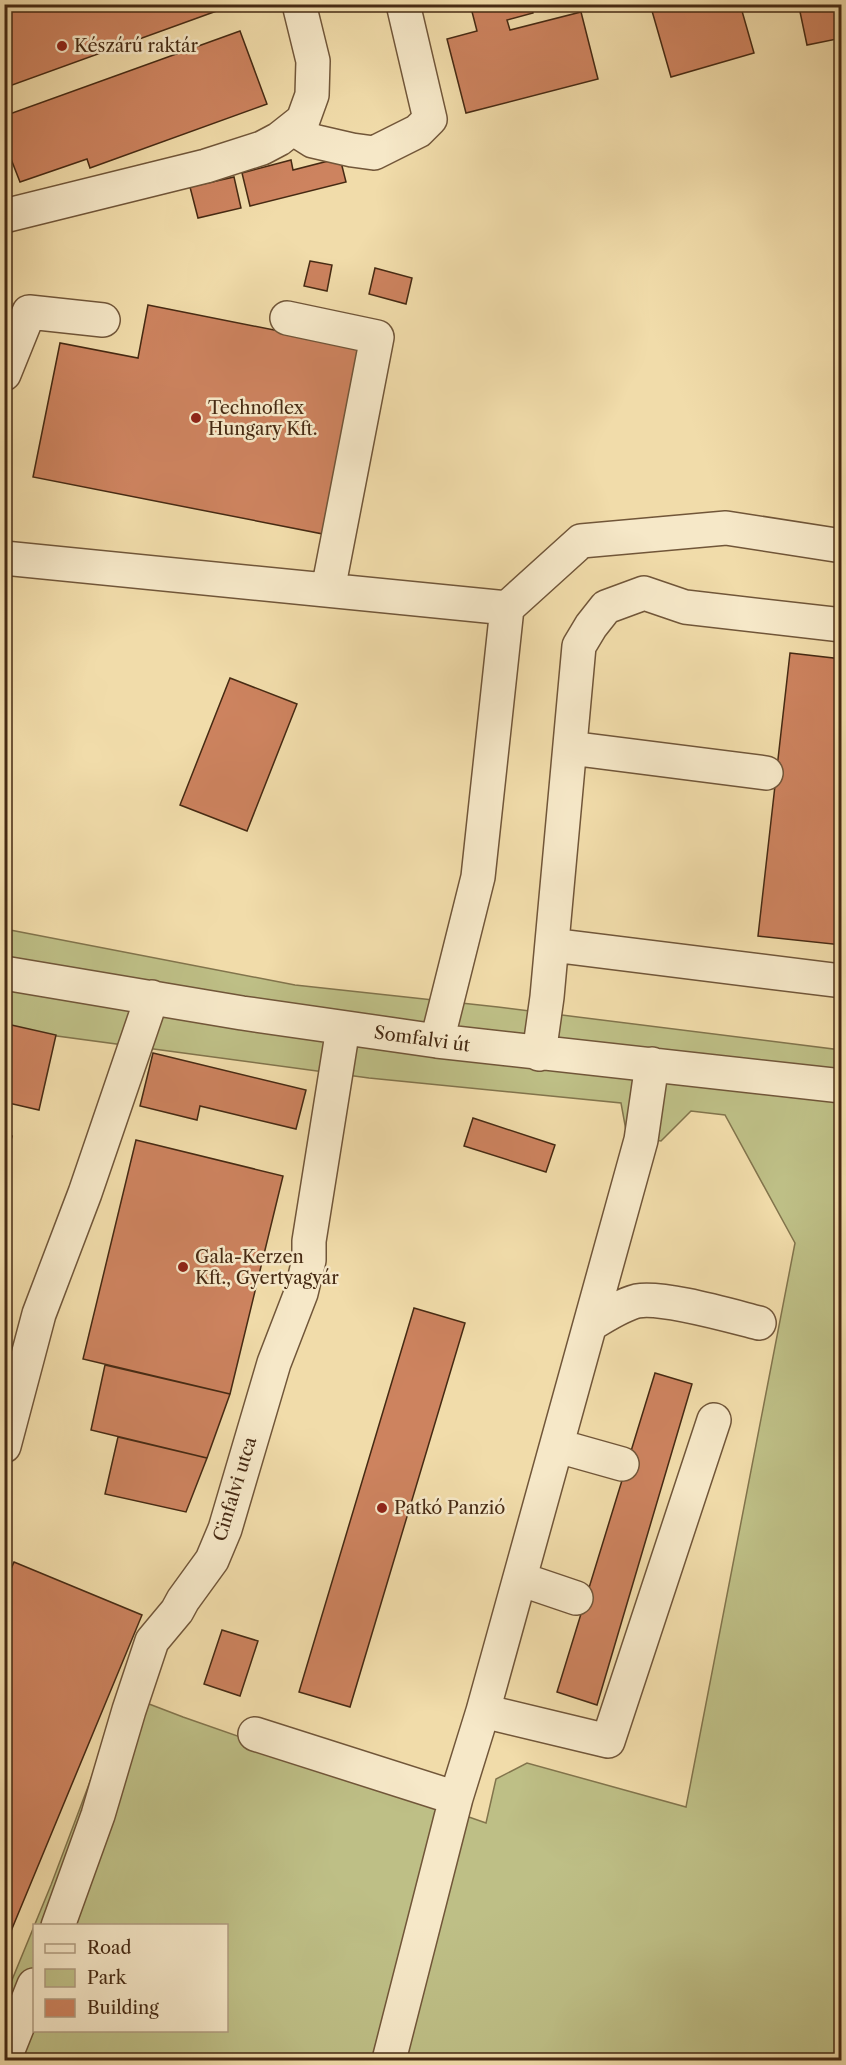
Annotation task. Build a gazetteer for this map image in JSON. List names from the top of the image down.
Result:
{
  "streets": {
    "street": ["Somfalvi út", "Cinfalvi utca"]
  },
  "crossings": [
    ["Somfalvi út", "Cinfalvi utca"]
  ],
  "places": [
    "Készárú raktár",
    "Technoflex Hungary Kft.",
    "Gala-Kerzen Kft., Gyertyagyár",
    "Patkó Panzió"
  ],
  "legend": ["Road", "Park", "Building"]
}
